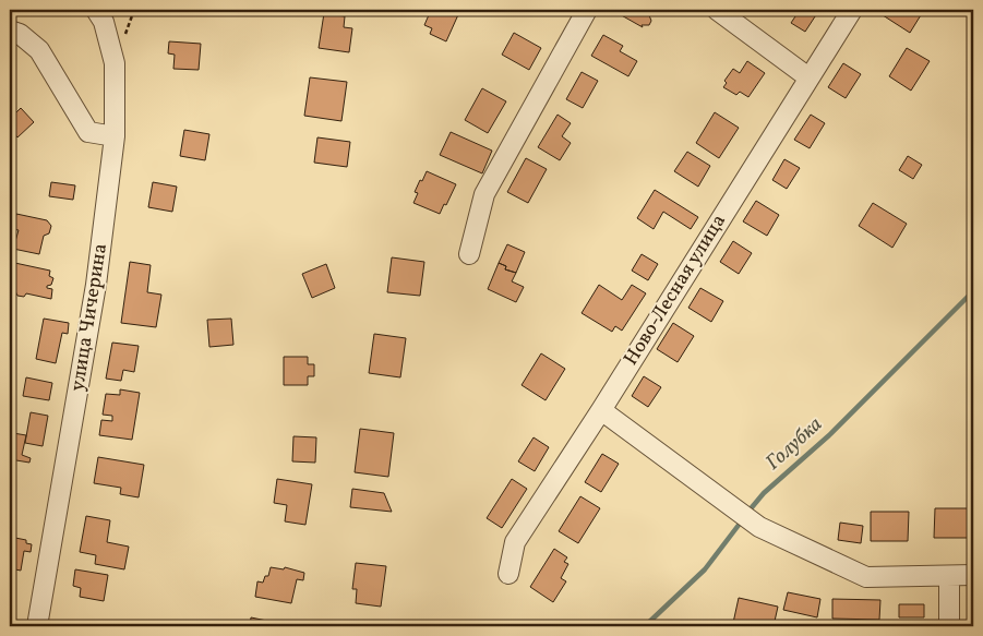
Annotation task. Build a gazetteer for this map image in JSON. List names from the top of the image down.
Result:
{
  "streets": {
    "street": ["Ново-Лесная улица", "улица Чичерина"]
  },
  "water": ["Голубка"]
}
